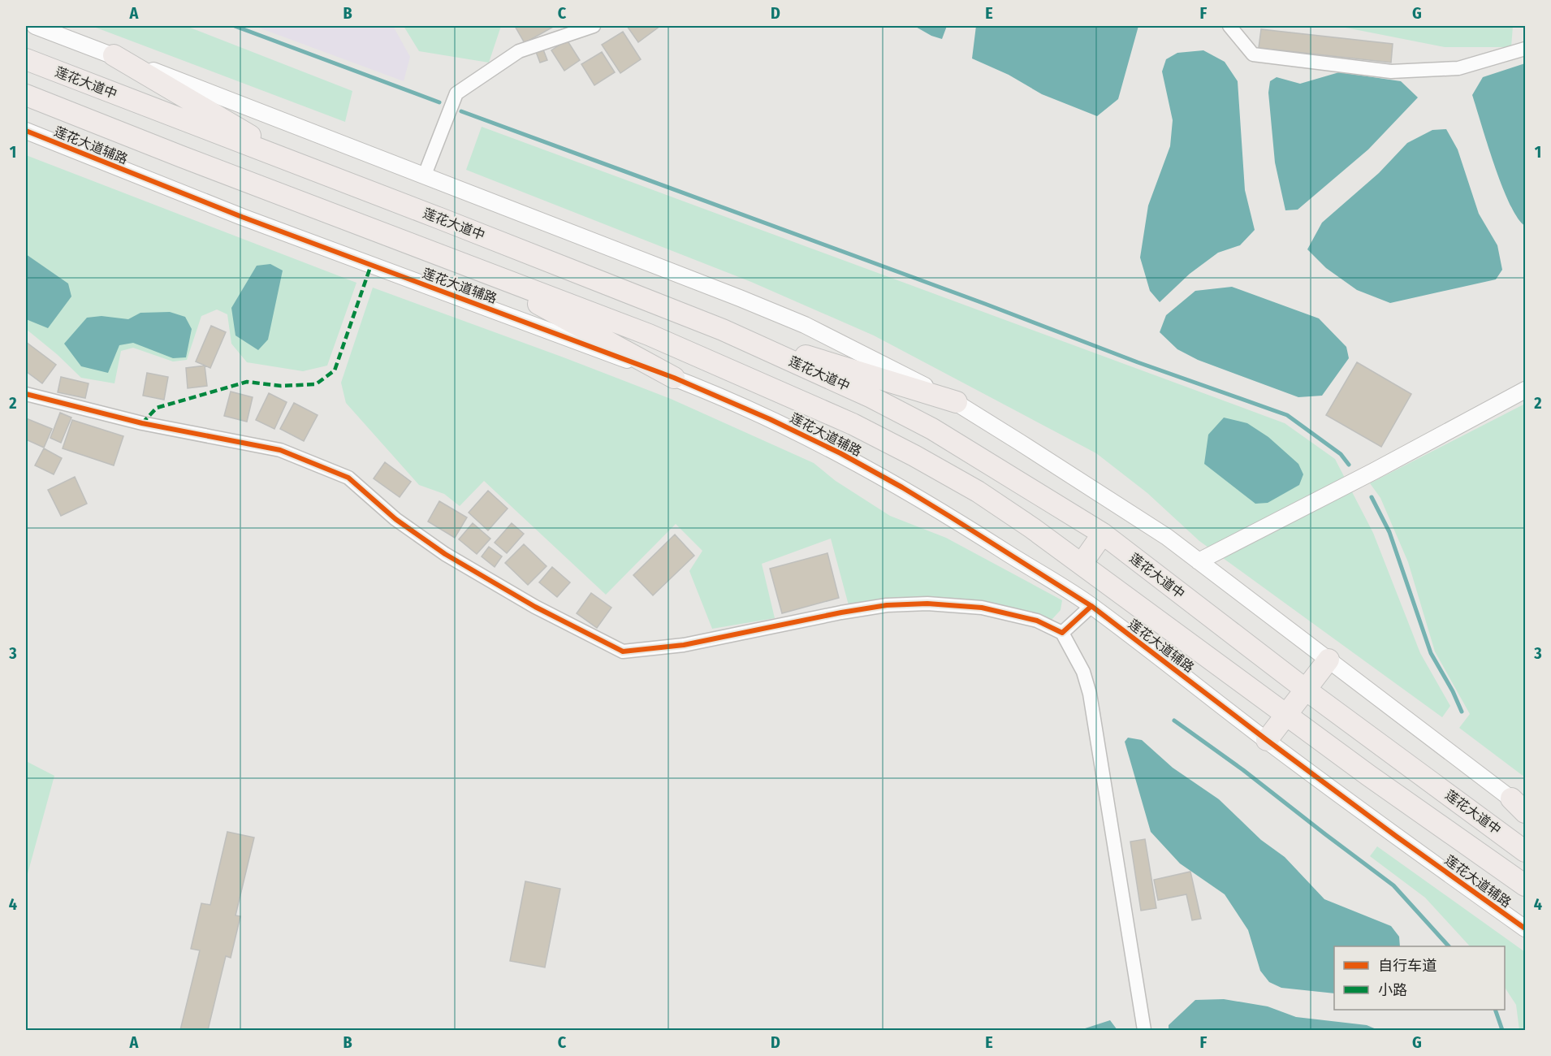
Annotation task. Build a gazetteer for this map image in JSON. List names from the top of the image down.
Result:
{
  "streets": {
    "main road": ["莲花大道中"],
    "street": ["莲花大道辅路"]
  },
  "legend": ["自行车道", "小路"],
  "grid": {
    "columns": [
      "A",
      "B",
      "C",
      "D",
      "E",
      "F",
      "G"
    ],
    "rows": [
      "1",
      "2",
      "3",
      "4"
    ]
  }
}
